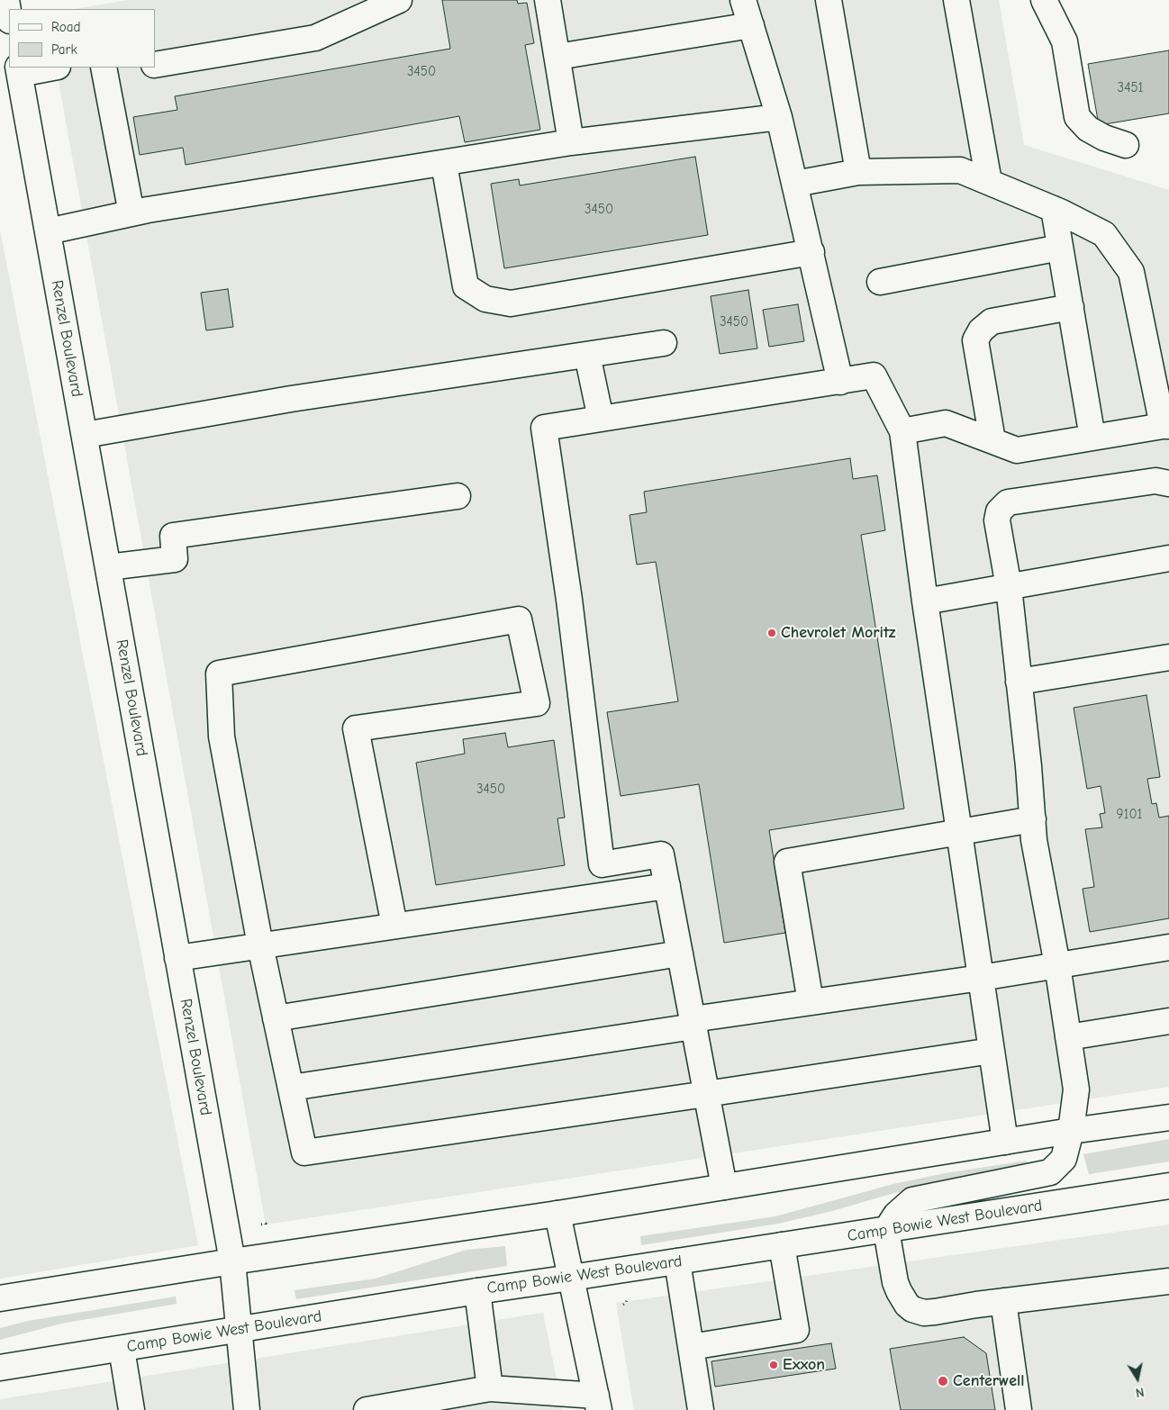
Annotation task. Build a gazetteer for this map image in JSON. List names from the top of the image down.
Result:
{
  "streets": {
    "main road": ["Renzel Boulevard", "Camp Bowie West Boulevard"]
  },
  "crossings": [
    ["Renzel Boulevard", "Camp Bowie West Boulevard"]
  ],
  "places": ["Chevrolet Moritz", "Exxon", "Centerwell"],
  "house_numbers": [
    "3450",
    "3451",
    "3450",
    "3450",
    "3450",
    "9101"
  ],
  "legend": ["Road", "Park"],
  "north": "bottom"
}
